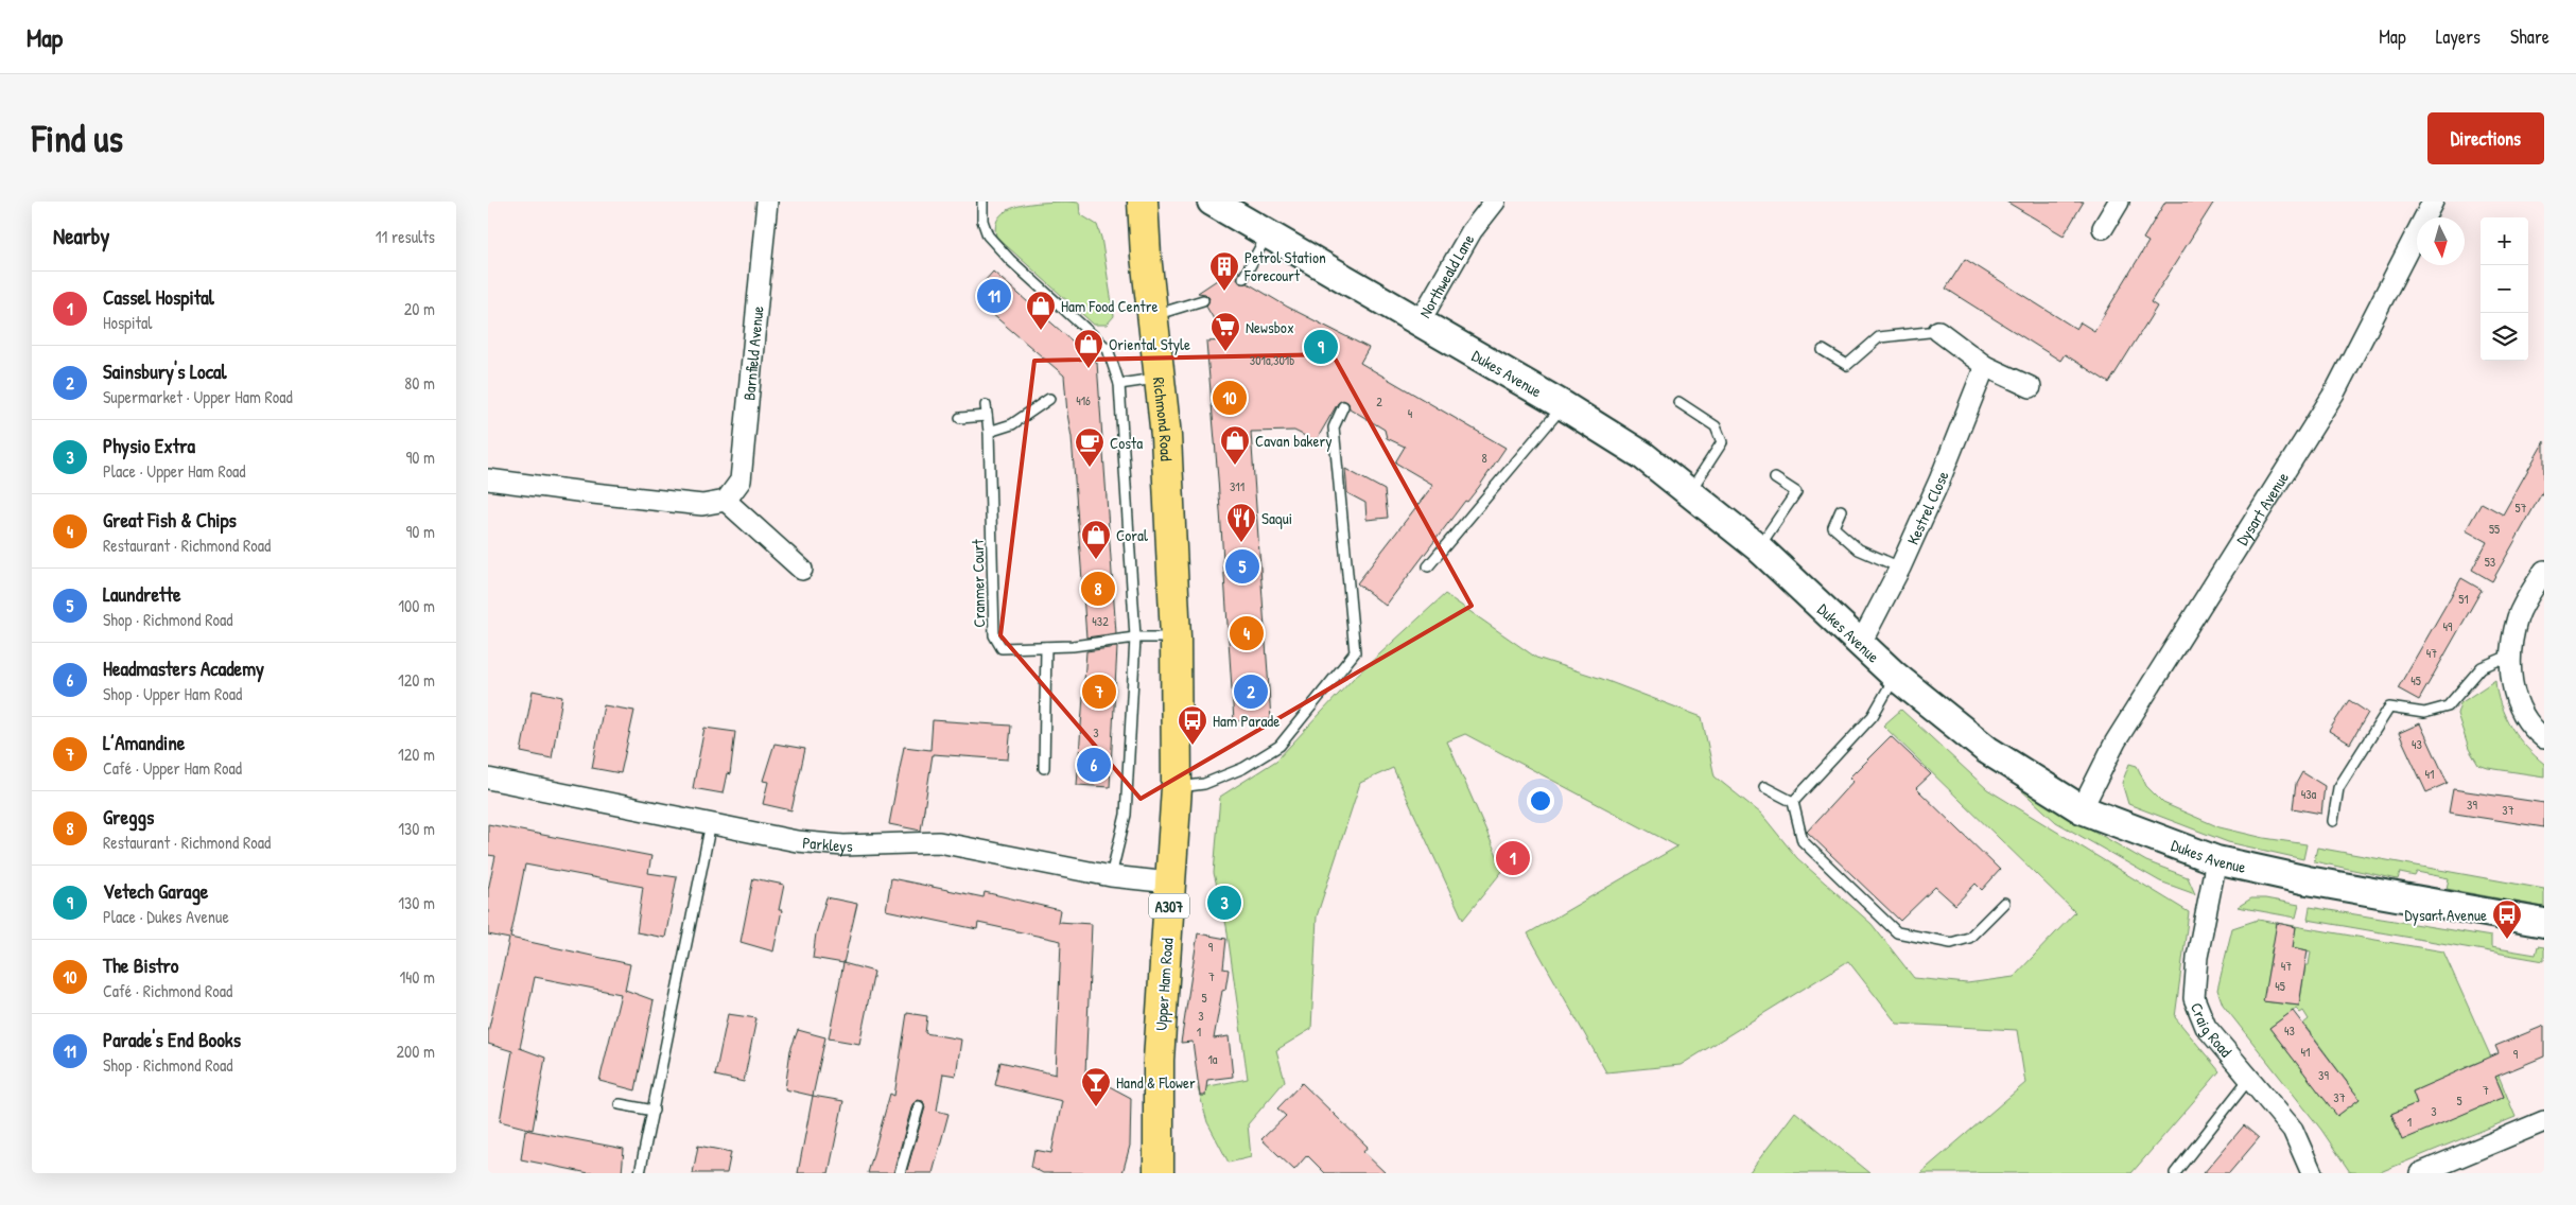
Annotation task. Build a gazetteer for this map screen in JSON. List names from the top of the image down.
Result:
{
  "streets": {
    "main road": ["Richmond Road", "A307", "Upper Ham Road"],
    "street": [
      "Northweald Lane",
      "Barnfield Avenue",
      "Dukes Avenue",
      "Kestrel Close",
      "Dysart Avenue",
      "Parkleys",
      "Craig Road"
    ],
    "lane": ["Cranmer Court"]
  },
  "crossings": [
    ["Northweald Lane", "Dukes Avenue"],
    ["Dukes Avenue", "Kestrel Close"],
    ["Dukes Avenue", "Dysart Avenue"],
    ["Dukes Avenue", "Craig Road"],
    ["Richmond Road", "Cranmer Court"],
    ["Richmond Road", "Upper Ham Road"],
    ["Cranmer Court", "Upper Ham Road"],
    ["Parkleys", "Upper Ham Road"]
  ],
  "places": {
    "building": ["Petrol Station Forecourt"],
    "shop": [
      "Ham Food Centre",
      "Oriental Style",
      "Cavan bakery",
      "Coral"
    ],
    "supermarket": ["Newsbox"],
    "cafe": ["Costa"],
    "restaurant": ["Saqui"],
    "bus stop": ["Ham Parade", "Dysart Avenue"],
    "bar": ["Hand & Flower"]
  },
  "house_numbers": [
    "301a,301b",
    "416",
    "2",
    "4",
    "8",
    "311",
    "57",
    "55",
    "53",
    "51",
    "432",
    "49",
    "47",
    "45",
    "3",
    "43",
    "41",
    "43a",
    "39",
    "37",
    "9",
    "47",
    "7",
    "45",
    "5",
    "3",
    "43",
    "1",
    "41",
    "9",
    "1a",
    "39",
    "7",
    "37",
    "5",
    "3",
    "1"
  ],
  "north": "bottom",
  "page": {
    "header": "Map",
    "nav": ["Map", "Layers", "Share"],
    "buttons": "Directions",
    "title": "Find us",
    "heading": ["Nearby", "11 results"],
    "map_buttons": ["+", "−"],
    "list": [
      {
        "mark": "1",
        "name": "Cassel Hospital",
        "note": "Hospital",
        "value": "20 m"
      },
      {
        "mark": "2",
        "name": "Sainsbury's Local",
        "note": "Supermarket · Upper Ham Road",
        "value": "80 m"
      },
      {
        "mark": "3",
        "name": "Physio Extra",
        "note": "Place · Upper Ham Road",
        "value": "90 m"
      },
      {
        "mark": "4",
        "name": "Great Fish & Chips",
        "note": "Restaurant · Richmond Road",
        "value": "90 m"
      },
      {
        "mark": "5",
        "name": "Laundrette",
        "note": "Shop · Richmond Road",
        "value": "100 m"
      },
      {
        "mark": "6",
        "name": "Headmasters Academy",
        "note": "Shop · Upper Ham Road",
        "value": "120 m"
      },
      {
        "mark": "7",
        "name": "L’Amandine",
        "note": "Café · Upper Ham Road",
        "value": "120 m"
      },
      {
        "mark": "8",
        "name": "Greggs",
        "note": "Restaurant · Richmond Road",
        "value": "130 m"
      },
      {
        "mark": "9",
        "name": "Vetech Garage",
        "note": "Place · Dukes Avenue",
        "value": "130 m"
      },
      {
        "mark": "10",
        "name": "The Bistro",
        "note": "Café · Richmond Road",
        "value": "140 m"
      },
      {
        "mark": "11",
        "name": "Parade's End Books",
        "note": "Shop · Richmond Road",
        "value": "200 m"
      }
    ],
    "pins": [
      "11",
      "9",
      "10",
      "5",
      "8",
      "4",
      "2",
      "7",
      "6",
      "1",
      "3"
    ]
  }
}
